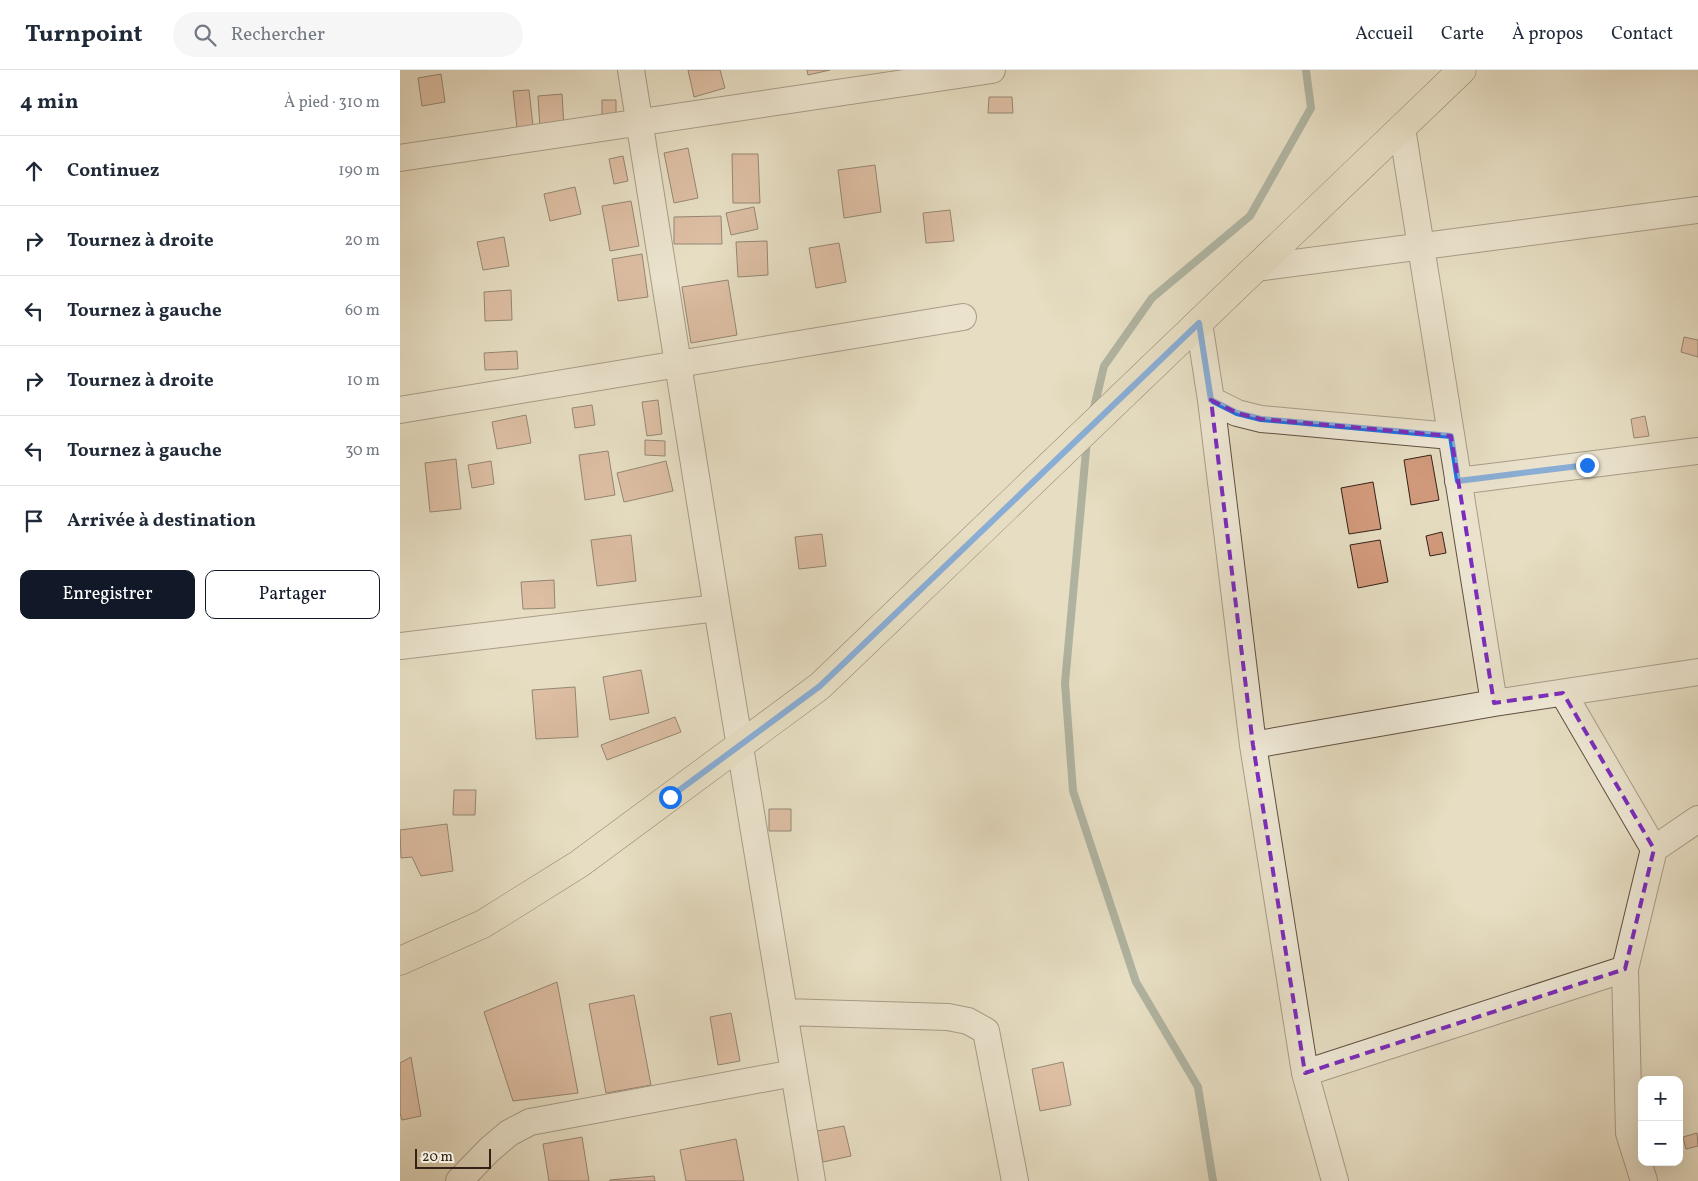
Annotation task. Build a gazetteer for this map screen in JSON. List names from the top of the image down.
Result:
{
  "scale_bar": "20 m",
  "page": {
    "header": "Turnpoint",
    "search": "Rechercher",
    "nav": [
      "Accueil",
      "Carte",
      "À propos",
      "Contact"
    ],
    "heading": ["4 min", "À pied · 310 m"],
    "list": [
      ["Continuez", "190 m"],
      ["Tournez à droite", "20 m"],
      ["Tournez à gauche", "60 m"],
      ["Tournez à droite", "10 m"],
      ["Tournez à gauche", "30 m"],
      "Arrivée à destination"
    ],
    "buttons": ["Enregistrer", "Partager"],
    "map_buttons": ["+", "−"],
    "scale": "20 m"
  }
}
